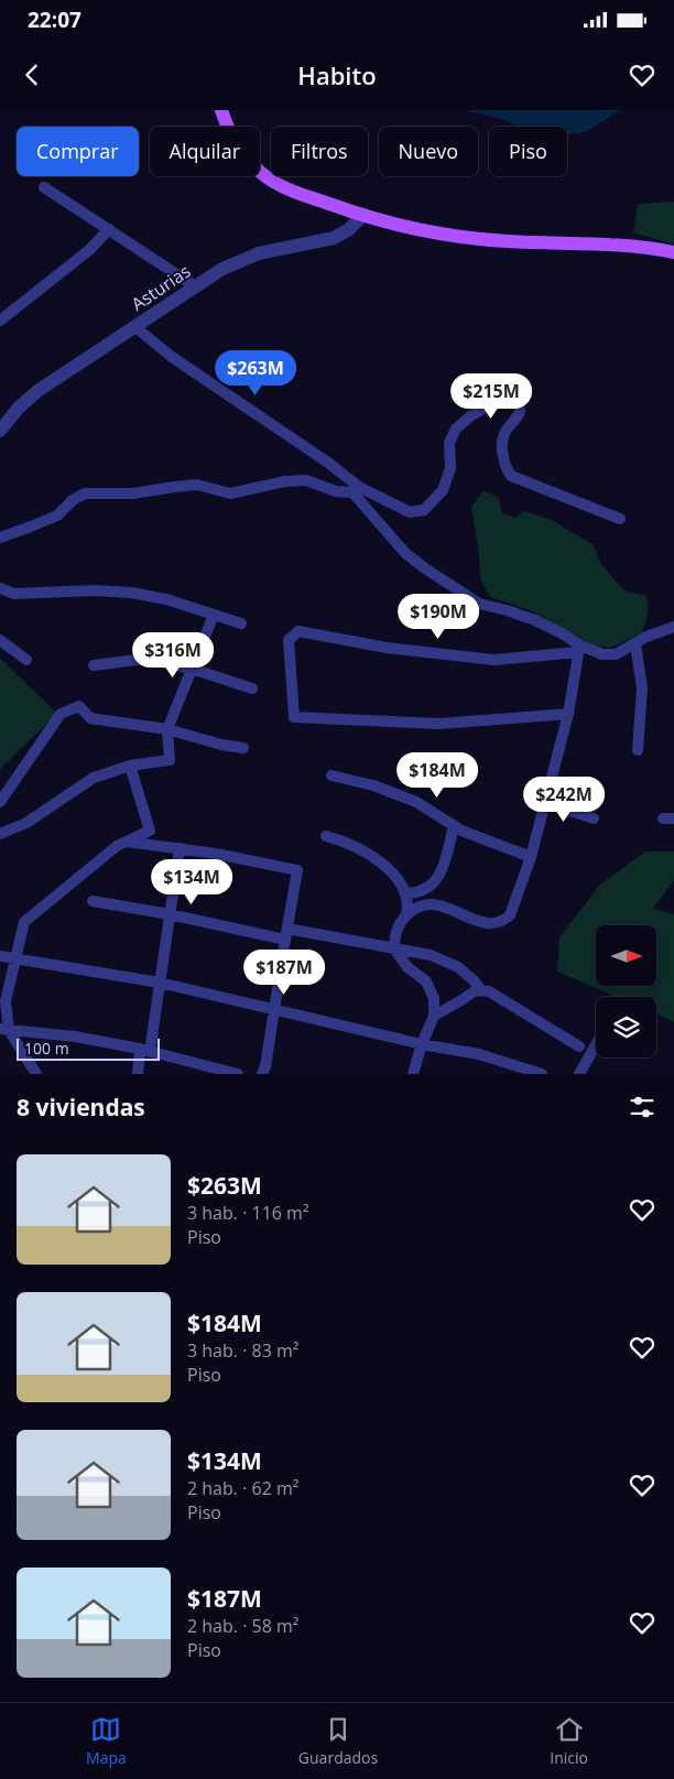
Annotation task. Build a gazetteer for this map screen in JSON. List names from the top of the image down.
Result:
{
  "streets": {
    "street": ["Asturias"]
  },
  "scale_bar": "100 m",
  "north": "right",
  "page": {
    "status": "22:07",
    "header": "Habito",
    "chip": [
      "Comprar",
      "Alquilar",
      "Filtros",
      "Nuevo",
      "Piso"
    ],
    "price": [
      "$263M",
      "$215M",
      "$190M",
      "$316M",
      "$184M",
      "$242M",
      "$134M",
      "$187M"
    ],
    "scale": "100 m",
    "heading": "8 viviendas",
    "list": [
      {
        "name": "$263M",
        "note": "3 hab. · 116 m² · Piso"
      },
      {
        "name": "$184M",
        "note": "3 hab. · 83 m² · Piso"
      },
      {
        "name": "$134M",
        "note": "2 hab. · 62 m² · Piso"
      },
      {
        "name": "$187M",
        "note": "2 hab. · 58 m² · Piso"
      }
    ],
    "tabs": ["Mapa", "Guardados", "Inicio"]
  }
}
